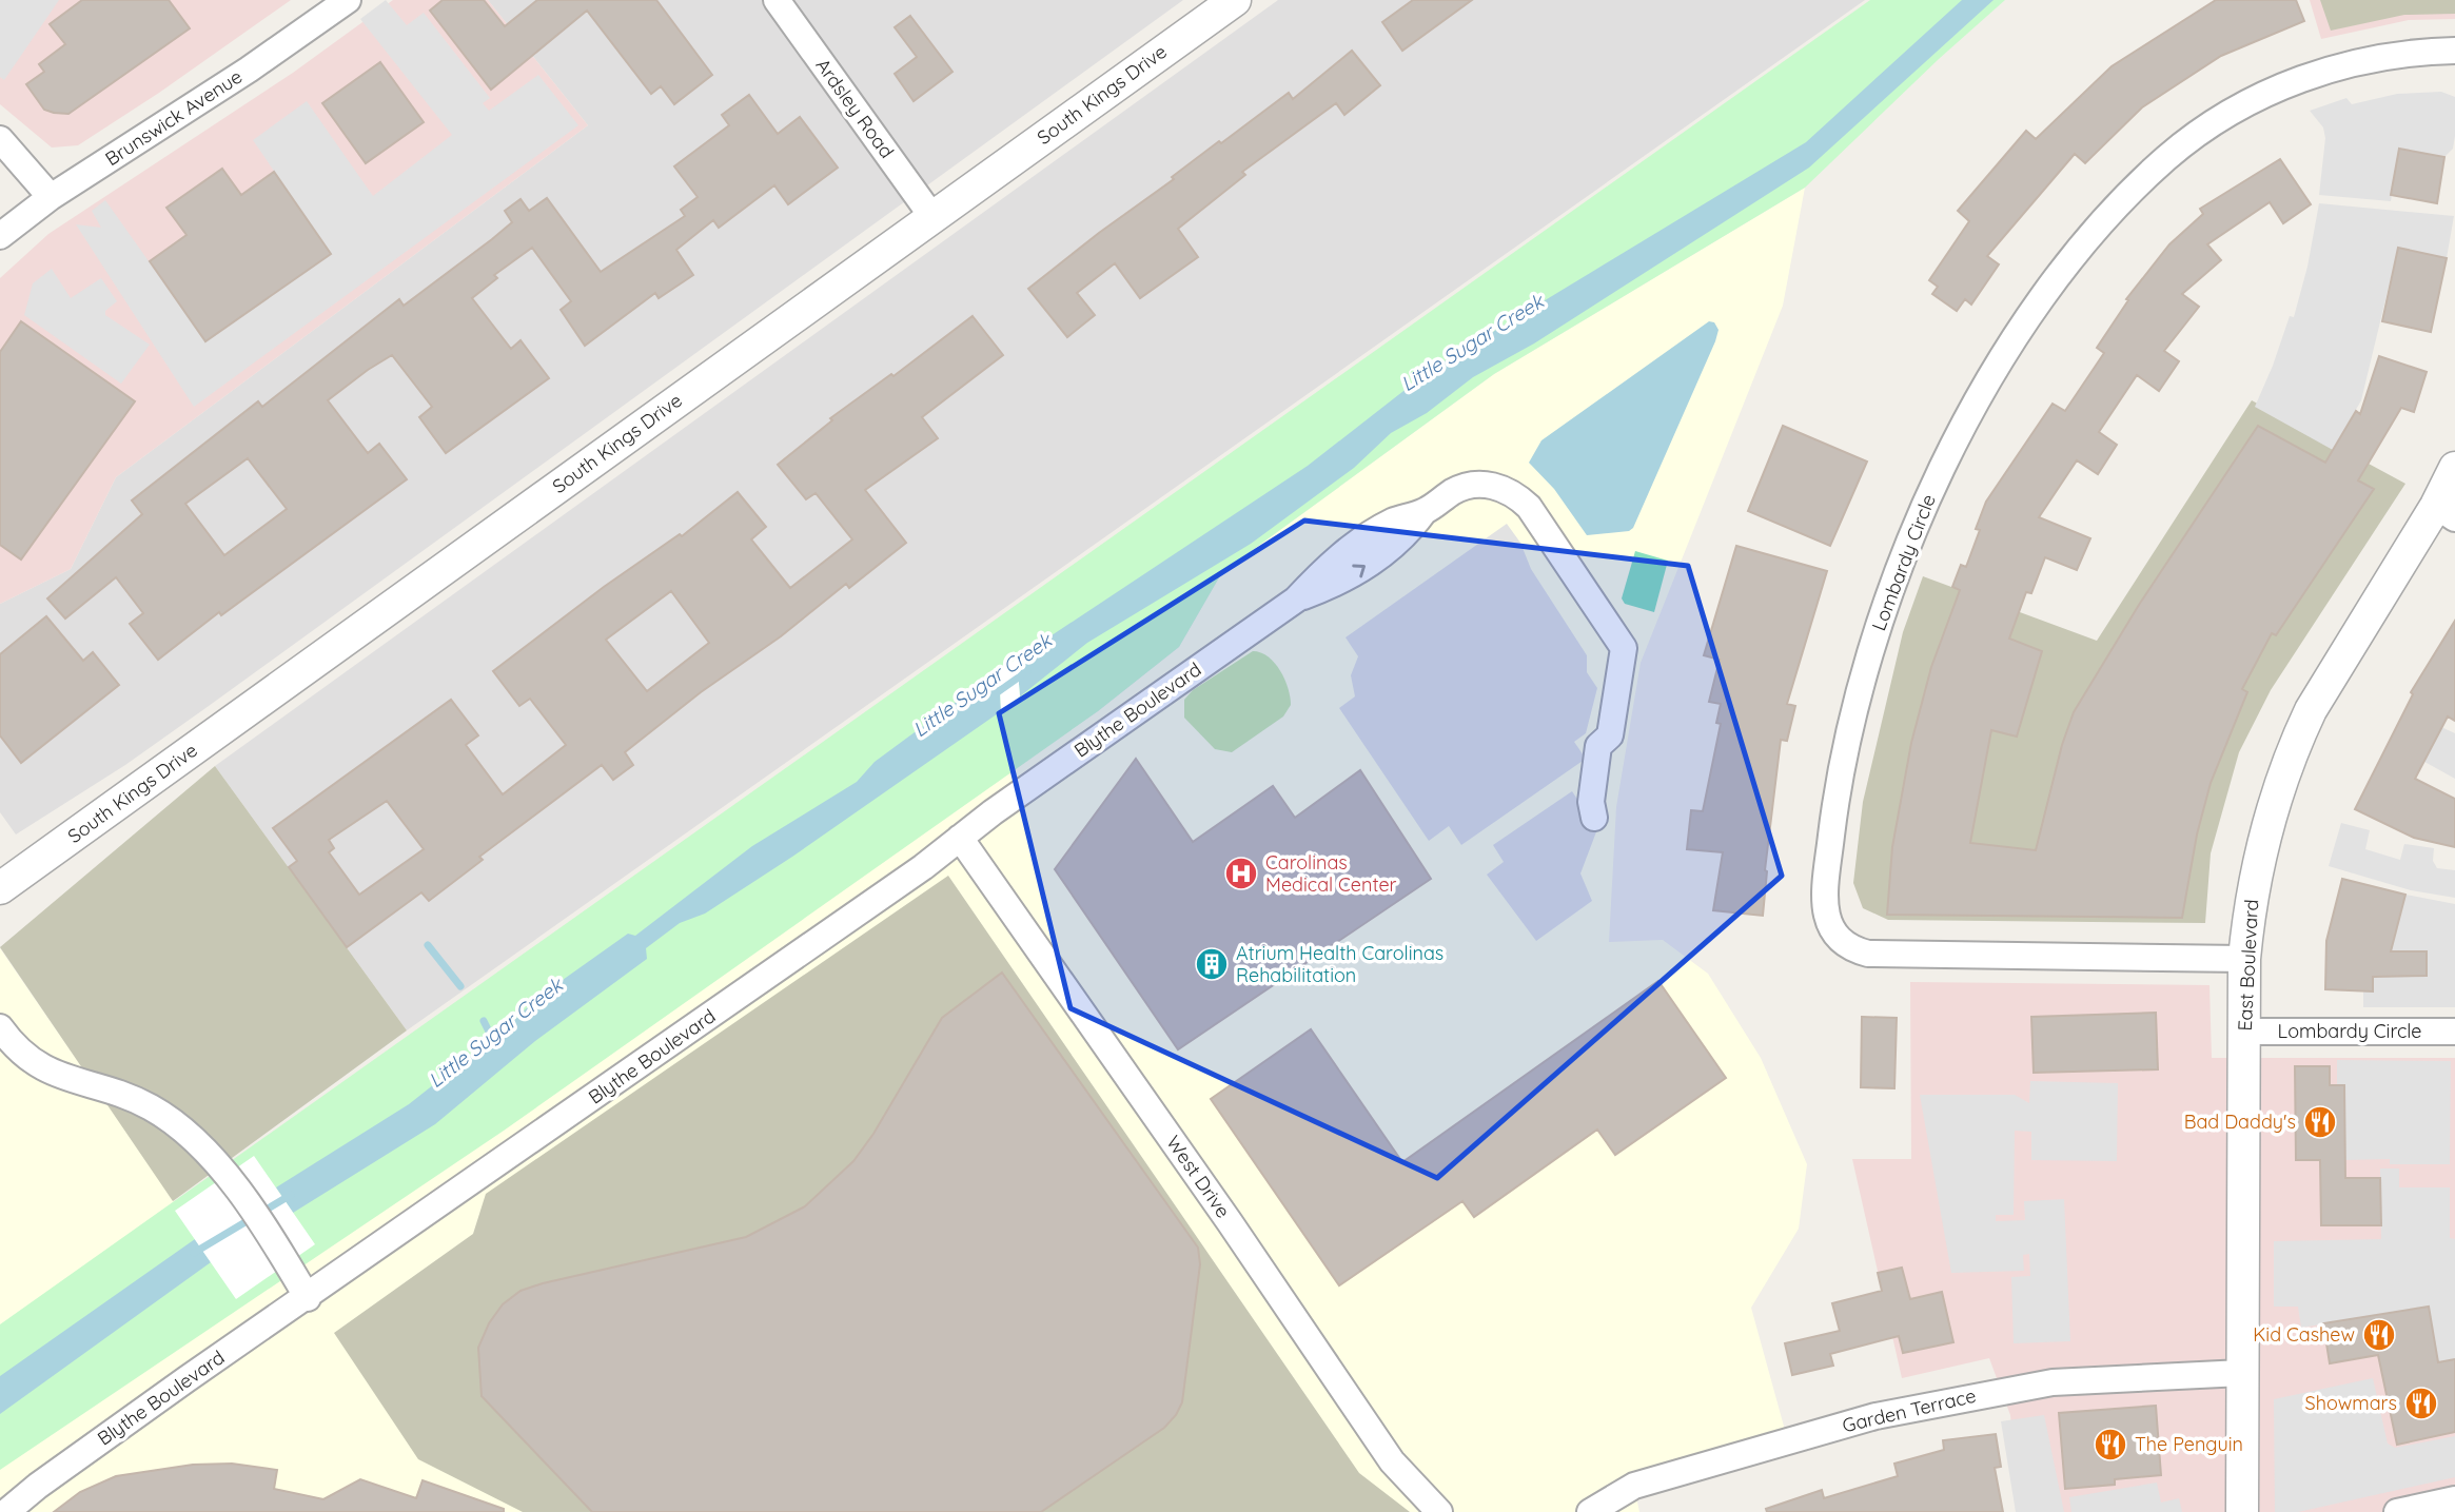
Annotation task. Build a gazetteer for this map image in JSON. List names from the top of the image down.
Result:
{
  "streets": {
    "street": [
      "South Kings Drive",
      "Ardsley Road",
      "Brunswick Avenue",
      "Lombardy Circle",
      "Blythe Boulevard",
      "East Boulevard",
      "West Drive",
      "Garden Terrace"
    ]
  },
  "crossings": [
    ["South Kings Drive", "Ardsley Road"],
    ["Lombardy Circle", "East Boulevard"],
    ["Blythe Boulevard", "West Drive"],
    ["East Boulevard", "Garden Terrace"]
  ],
  "water": ["Little Sugar Creek"],
  "places": {
    "hospital": ["Carolinas Medical Center"],
    "building": ["Atrium Health Carolinas Rehabilitation"],
    "restaurant": [
      "Bad Daddy's",
      "Kid Cashew",
      "Showmars",
      "The Penguin"
    ]
  }
}
